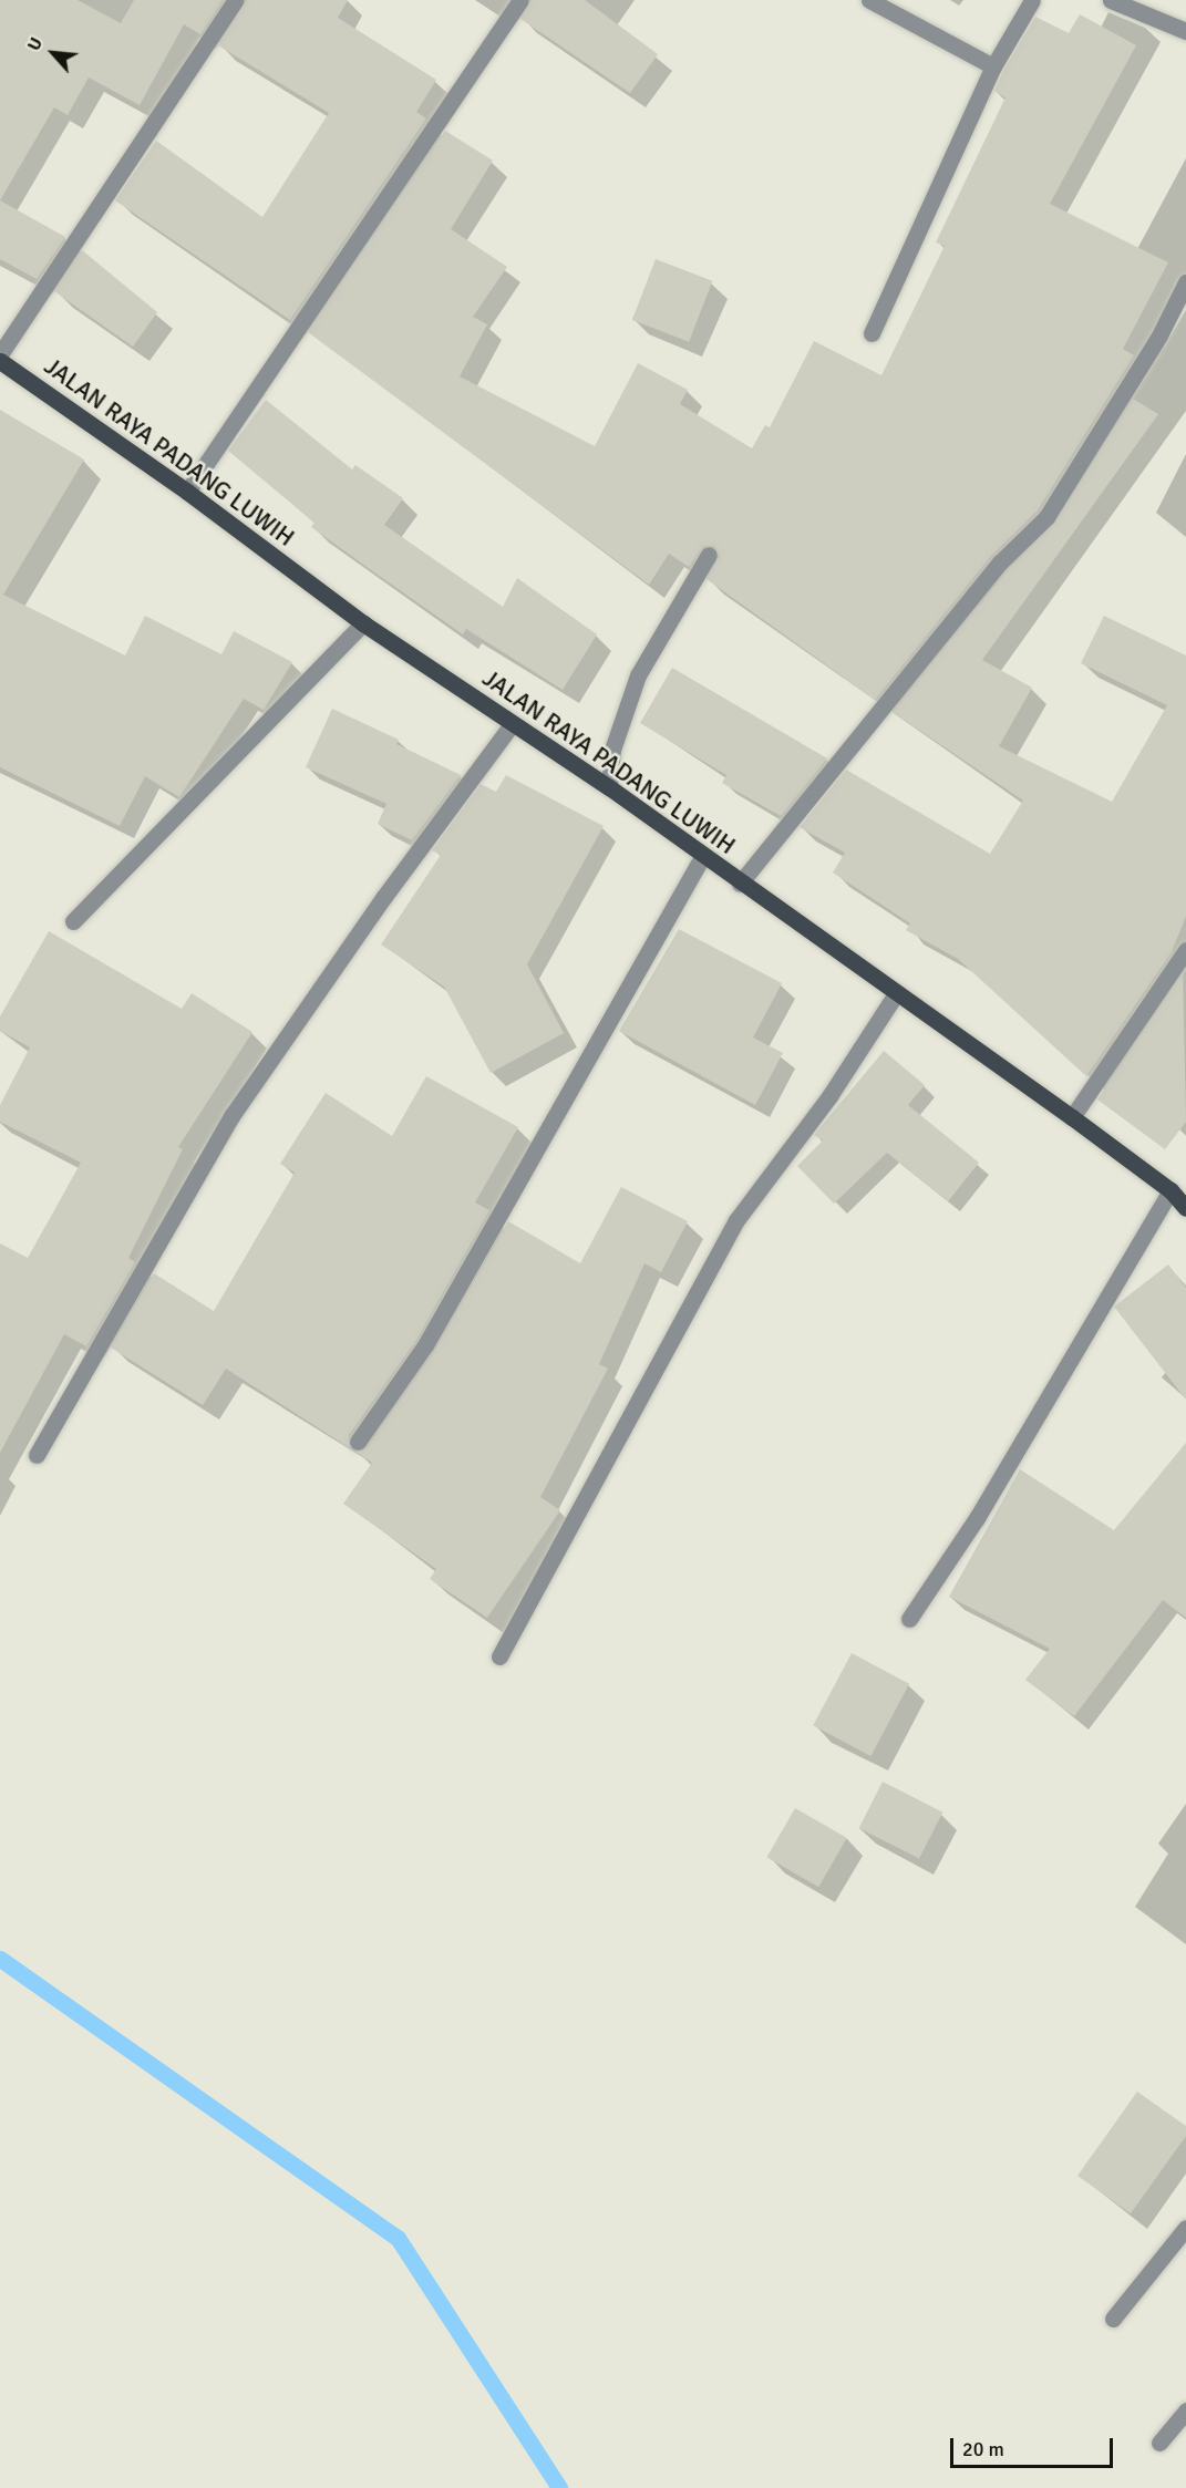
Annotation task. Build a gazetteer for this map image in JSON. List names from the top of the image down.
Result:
{
  "streets": {
    "main road": ["JALAN RAYA PADANG LUWIH"]
  },
  "scale_bar": "20 m",
  "north": "top left"
}
